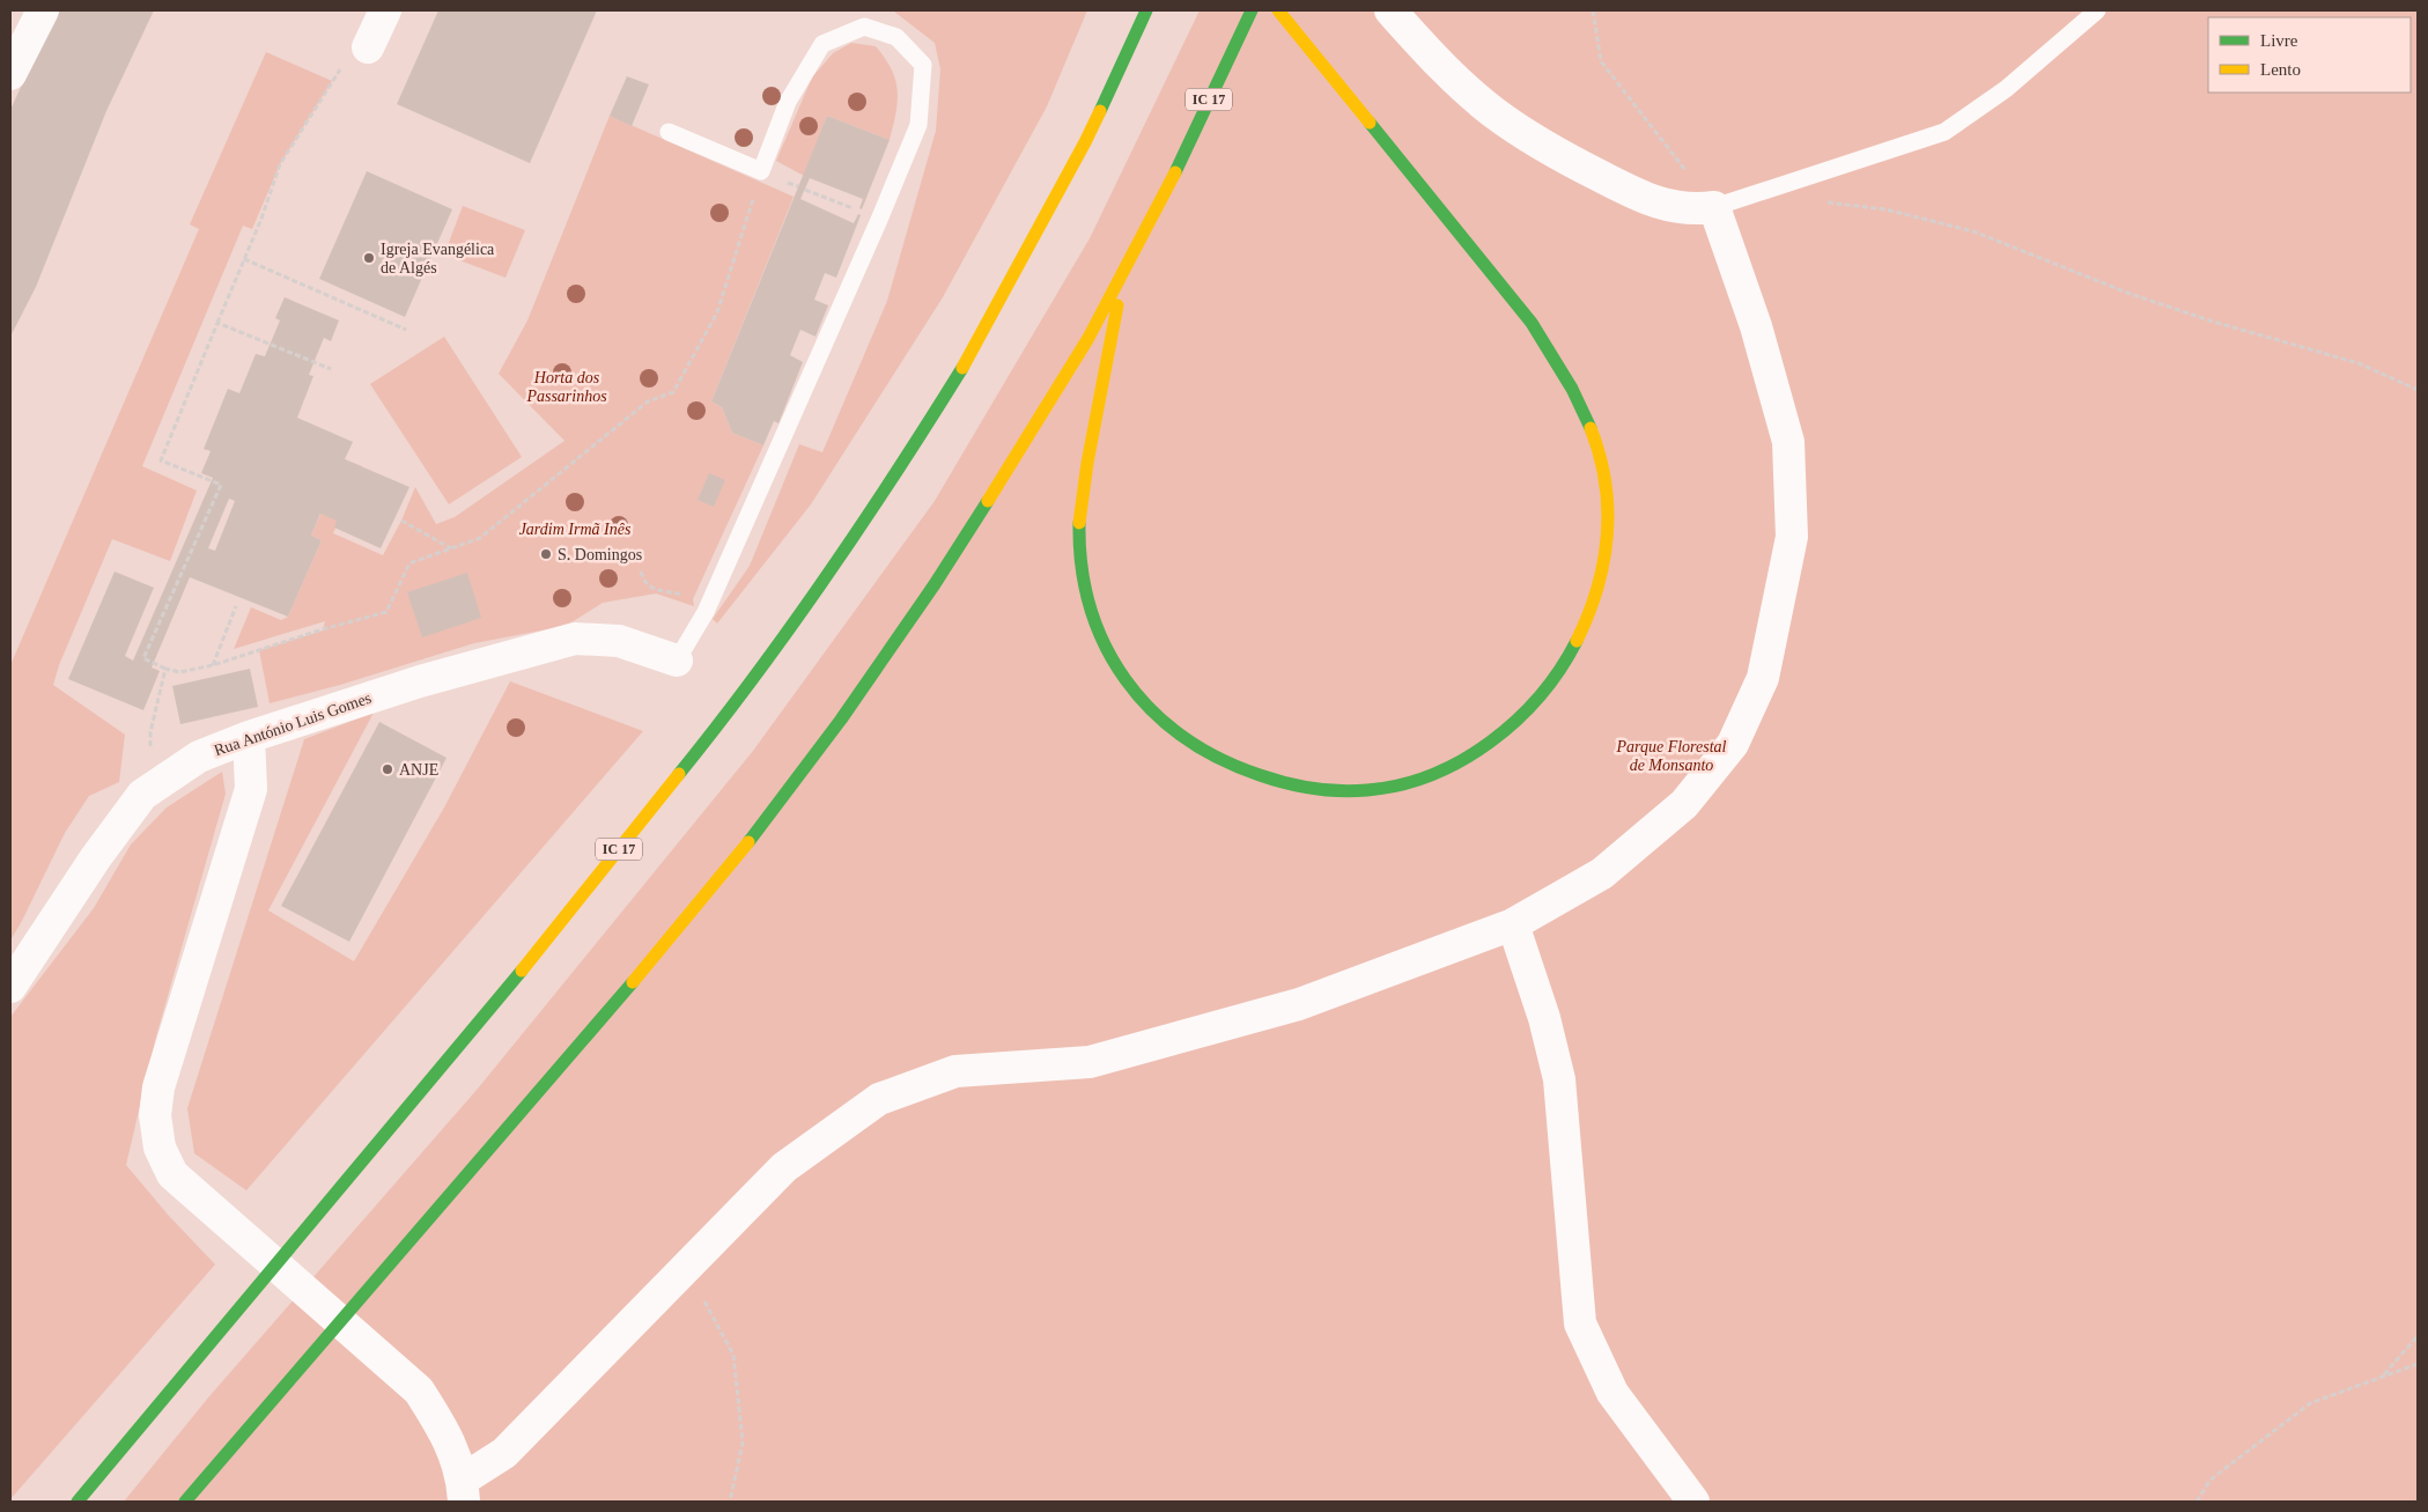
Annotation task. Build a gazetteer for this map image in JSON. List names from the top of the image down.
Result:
{
  "streets": {
    "highway": ["IC 17"],
    "street": ["Rua António Luis Gomes"]
  },
  "parks": ["Horta dos Passarinhos", "Jardim Irmã Inês", "Parque Florestal de Monsanto"],
  "places": ["Igreja Evangélica de Algés", "S. Domingos", "ANJE"],
  "legend": ["Livre", "Lento"]
}
